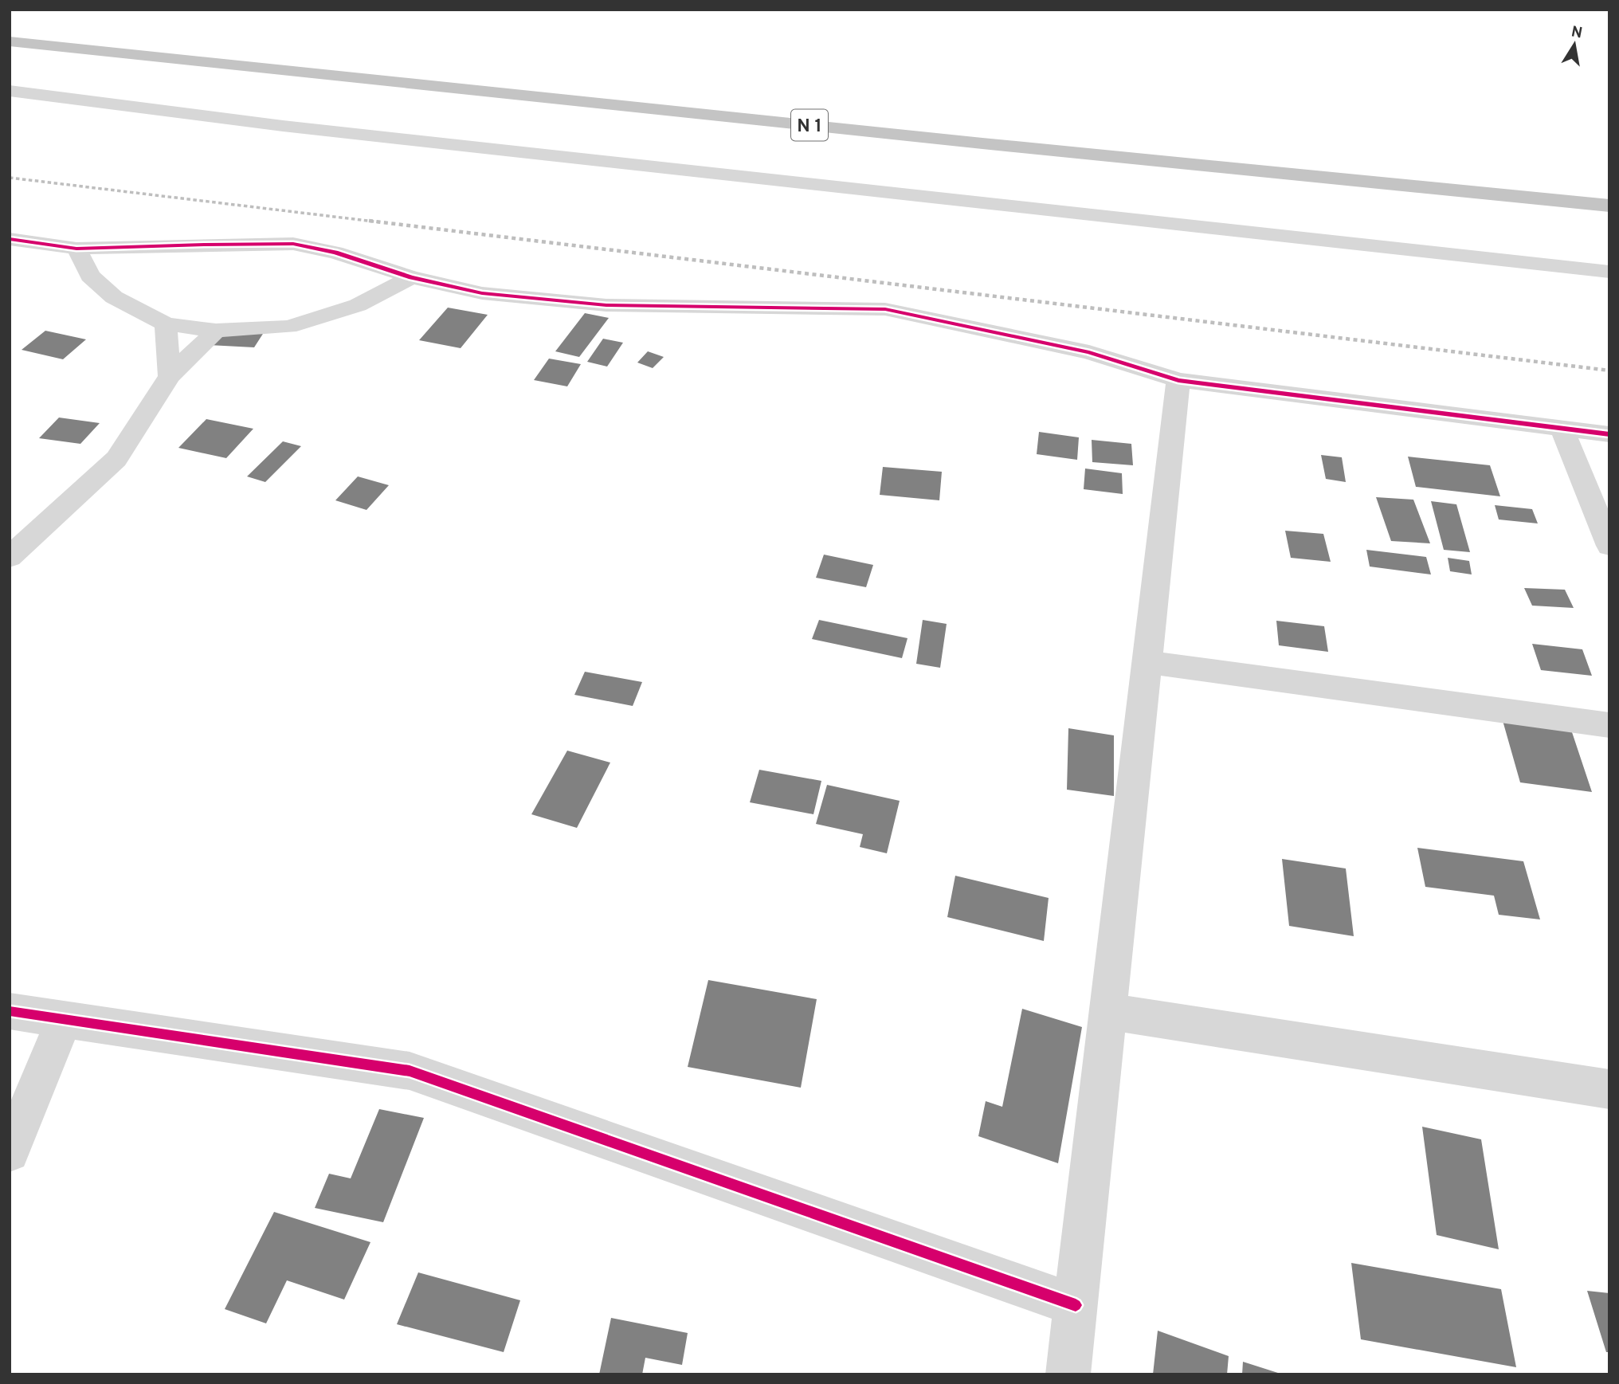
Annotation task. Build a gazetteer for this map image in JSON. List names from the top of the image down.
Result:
{
  "streets": {
    "highway": ["N 1"]
  },
  "north": "top"
}
